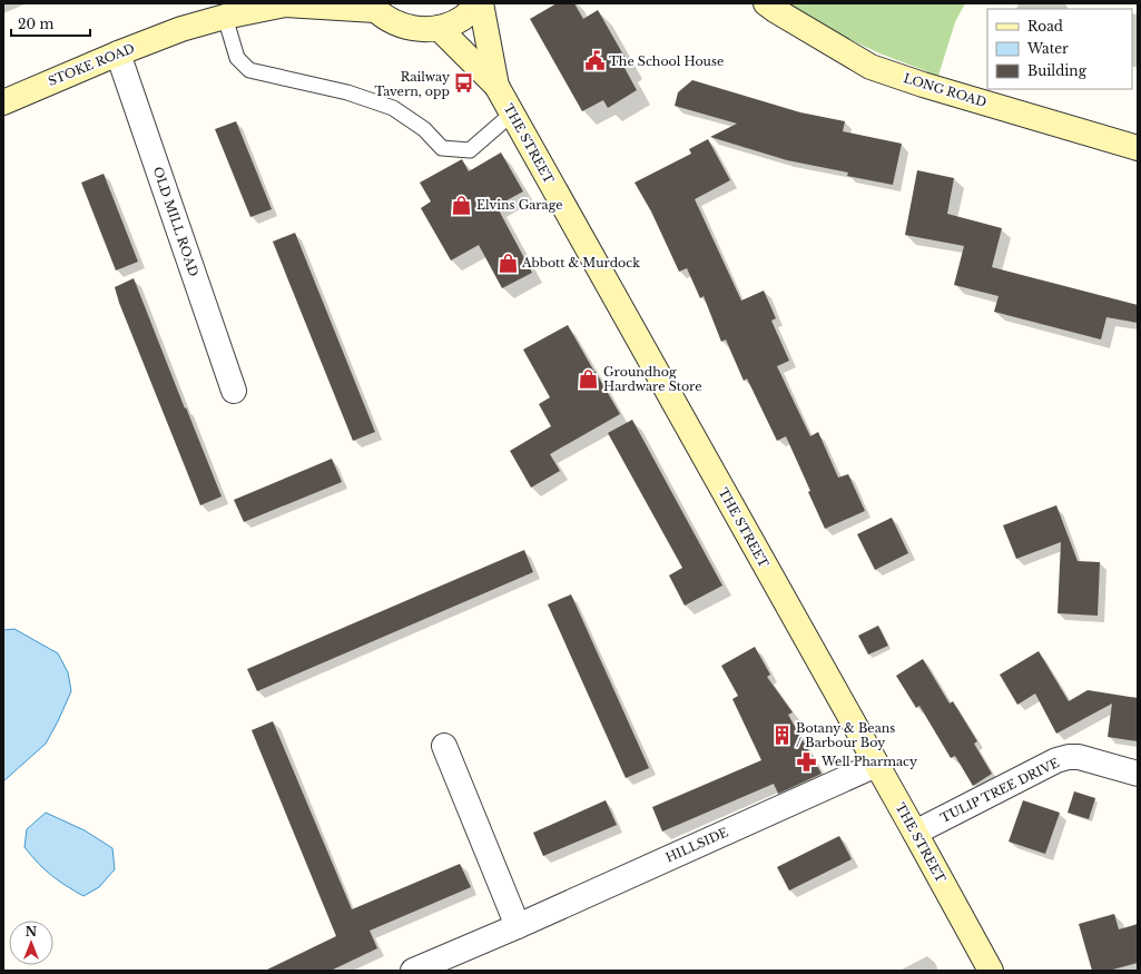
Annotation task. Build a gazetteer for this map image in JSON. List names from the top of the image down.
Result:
{
  "streets": {
    "main road": ["STOKE ROAD", "LONG ROAD", "THE STREET"],
    "street": ["OLD MILL ROAD", "TULIP TREE DRIVE", "HILLSIDE"]
  },
  "crossings": [
    ["STOKE ROAD", "THE STREET"],
    ["STOKE ROAD", "OLD MILL ROAD"],
    ["THE STREET", "TULIP TREE DRIVE"],
    ["THE STREET", "HILLSIDE"]
  ],
  "places": {
    "public building": ["The School House"],
    "bus stop": ["Railway Tavern, opp"],
    "shop": ["Elvins Garage", "Abbott & Murdock", "Groundhog Hardware Store"],
    "building": ["Botany & Beans / Barbour Boy"],
    "pharmacy": ["Well Pharmacy"]
  },
  "legend": ["Road", "Water", "Building"],
  "scale_bar": "20 m",
  "north": "top"
}
